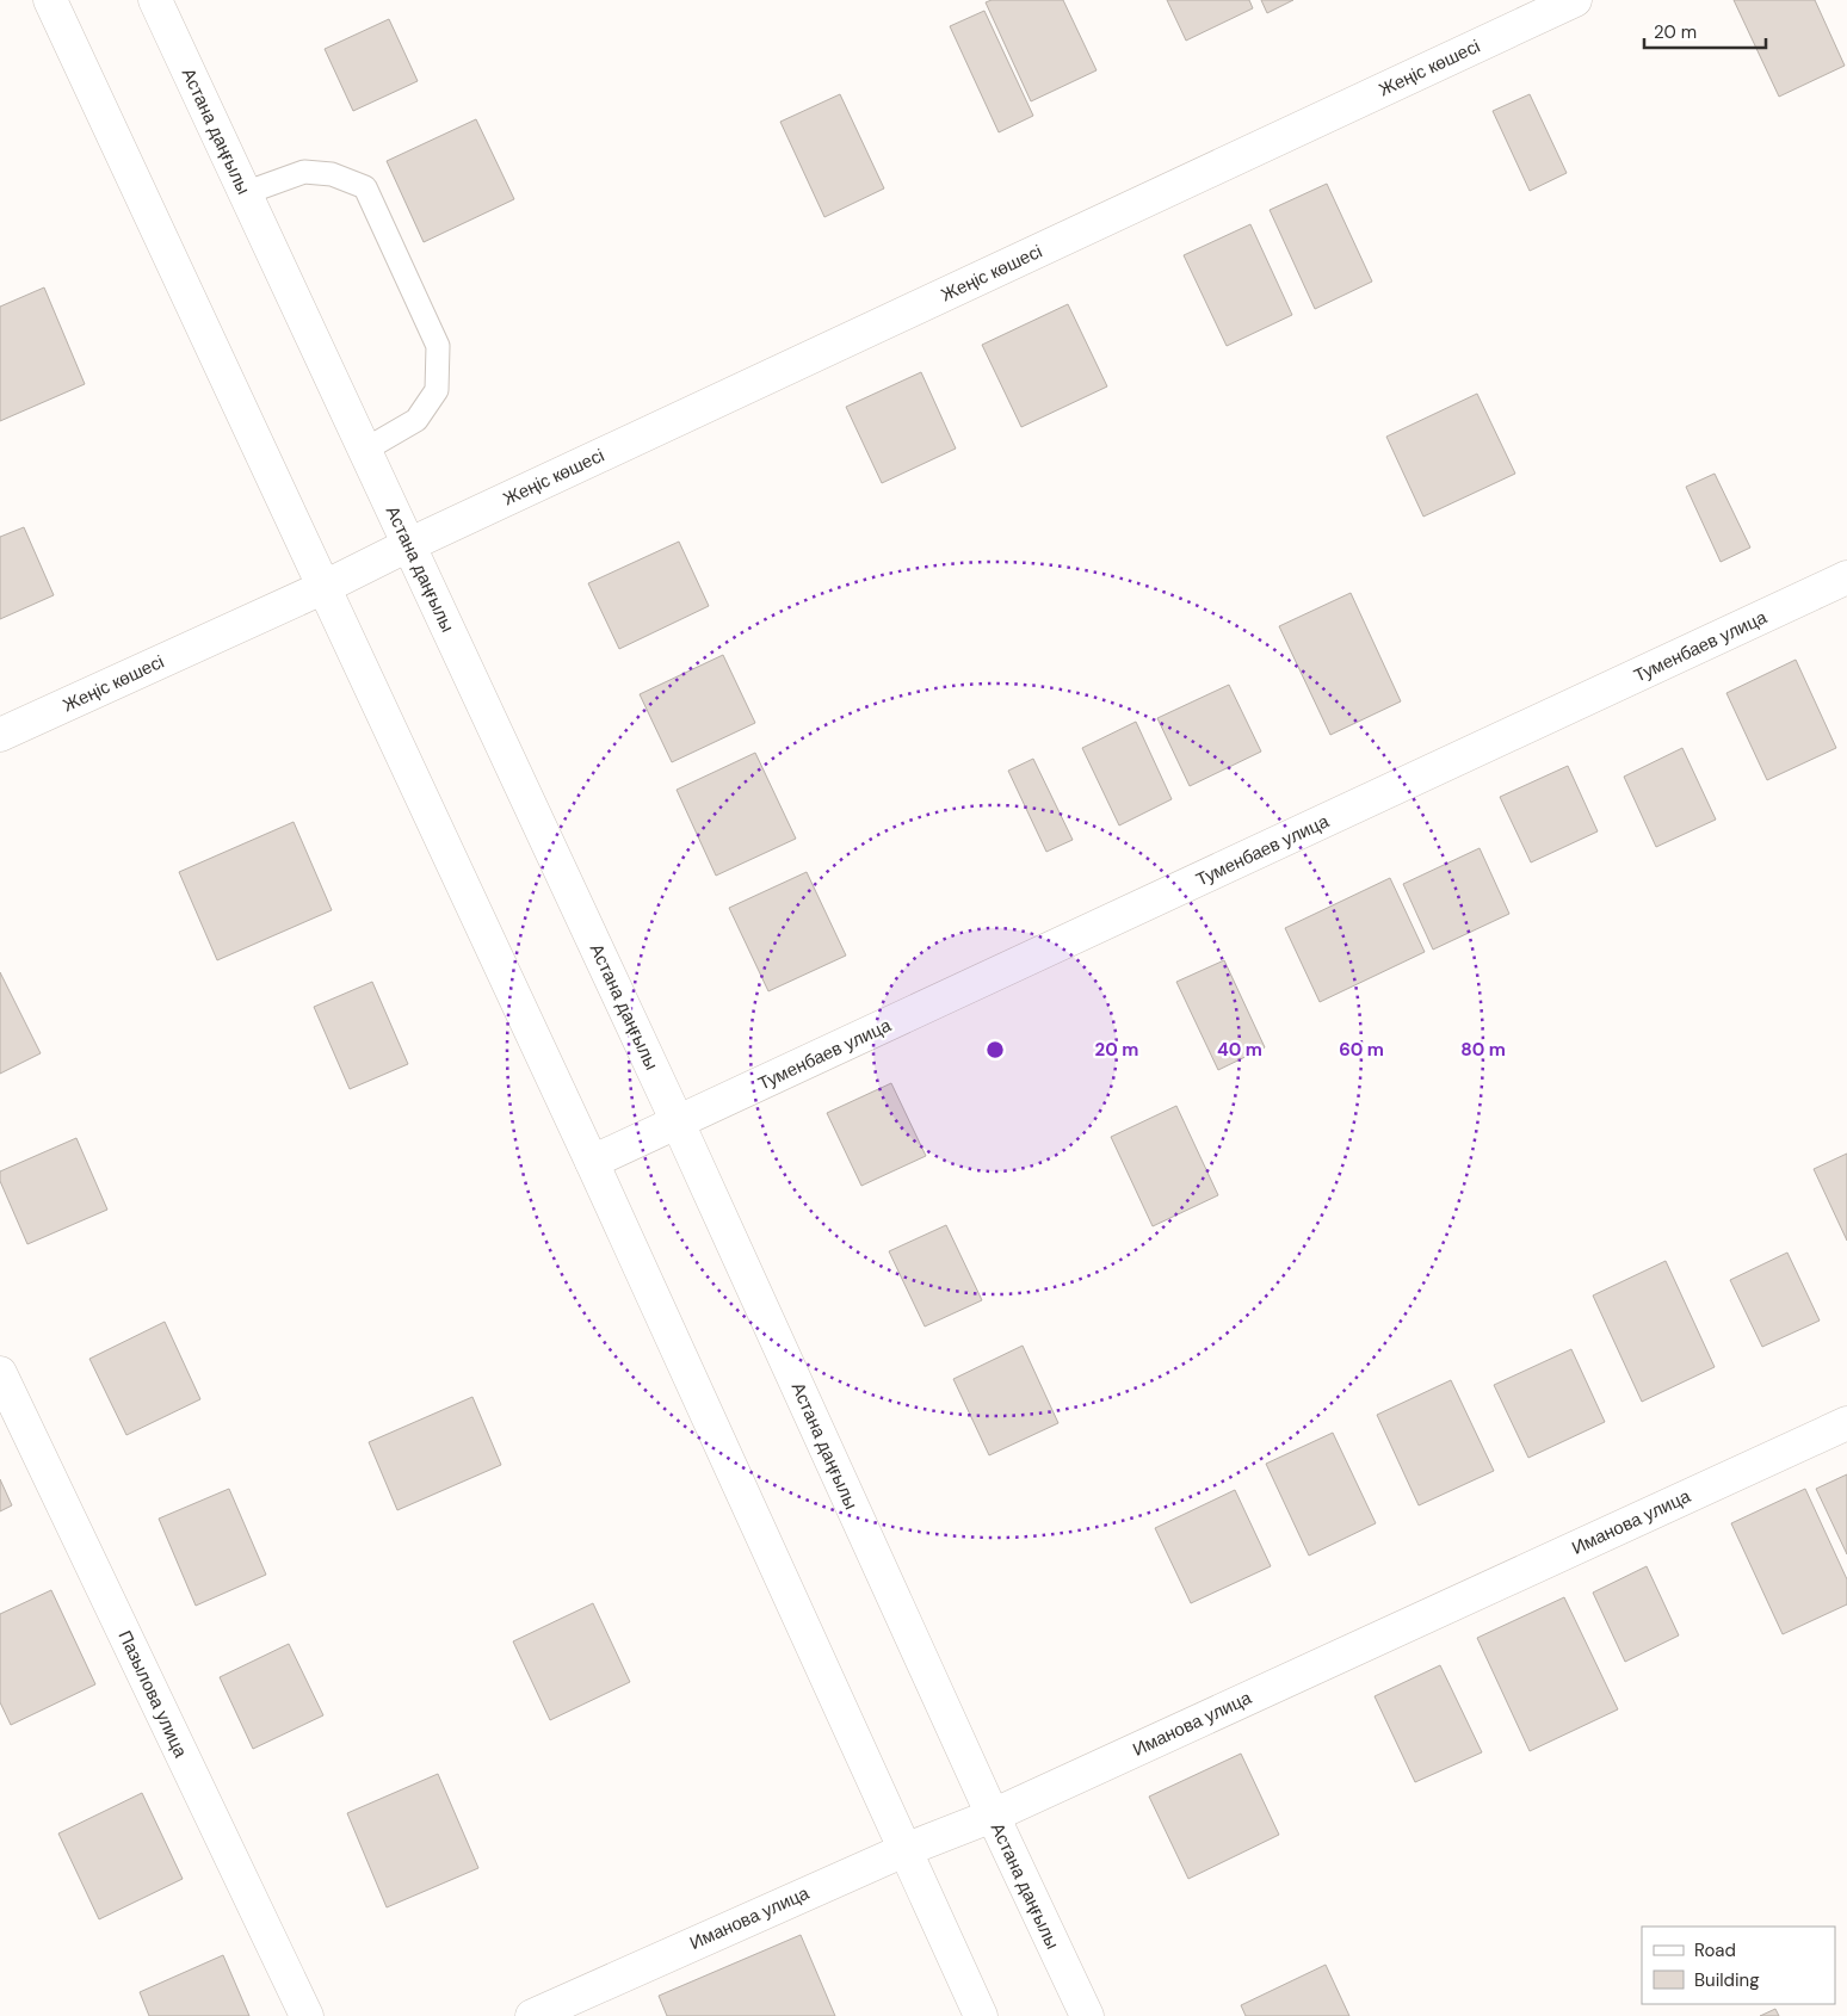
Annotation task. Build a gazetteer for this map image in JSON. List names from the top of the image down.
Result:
{
  "streets": {
    "street": [
      "Жеңіс көшесі",
      "Астана даңғылы",
      "Туменбаев улица",
      "Иманова улица",
      "Пазылова улица"
    ]
  },
  "crossings": [
    ["Жеңіс көшесі", "Астана даңғылы"],
    ["Астана даңғылы", "Туменбаев улица"],
    ["Астана даңғылы", "Иманова улица"]
  ],
  "legend": ["Road", "Building"],
  "scale_bar": "20 m",
  "rings": [
    "20 m",
    "40 m",
    "60 m",
    "80 m"
  ]
}
